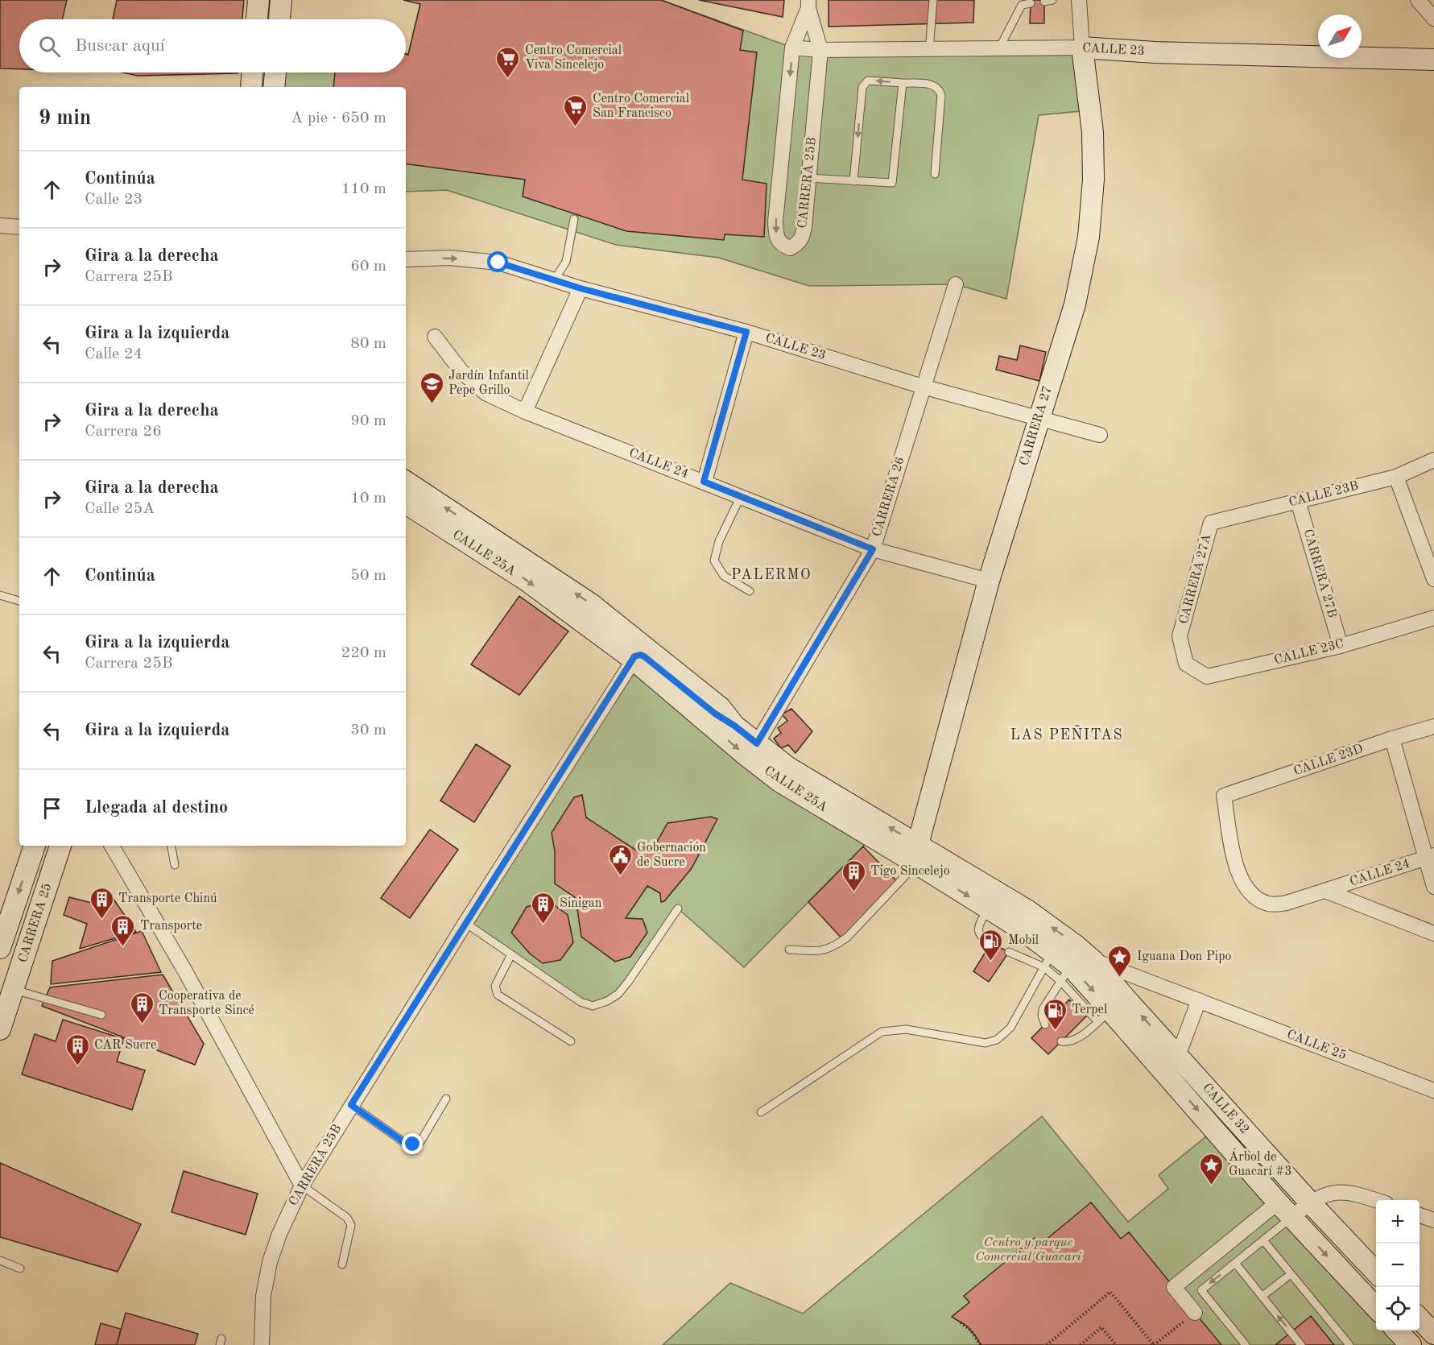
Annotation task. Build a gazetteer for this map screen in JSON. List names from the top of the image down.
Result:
{
  "streets": {
    "main road": [
      "CALLE 23",
      "CARRERA 27",
      "CALLE 25A",
      "CARRERA 25",
      "CALLE 32"
    ],
    "street": [
      "CARRERA 25B",
      "CALLE 24",
      "CALLE 23B",
      "CARRERA 26",
      "CARRERA 27B",
      "CARRERA 27A",
      "CALLE 23C",
      "CALLE 23D",
      "CALLE 25"
    ]
  },
  "crossings": [
    ["CALLE 23", "CARRERA 25B"],
    ["CALLE 23", "CARRERA 27"],
    ["CALLE 23", "CARRERA 26"],
    ["CARRERA 25B", "CALLE 25A"],
    ["CARRERA 27", "CALLE 24"],
    ["CARRERA 27", "CALLE 25A"],
    ["CALLE 24", "CARRERA 26"],
    ["CALLE 24", "CALLE 23D"],
    ["CALLE 23B", "CARRERA 27B"],
    ["CALLE 23B", "CARRERA 27A"],
    ["CARRERA 26", "CALLE 25A"],
    ["CALLE 25A", "CALLE 25"],
    ["CALLE 25A", "CALLE 32"],
    ["CARRERA 27B", "CALLE 23C"],
    ["CARRERA 27A", "CALLE 23C"],
    ["CALLE 25", "CALLE 32"]
  ],
  "districts": ["PALERMO", "LAS PEÑITAS"],
  "parks": ["Centro y parque Comercial Guacarí"],
  "places": {
    "supermarket": ["Centro Comercial Viva Sincelejo", "Centro Comercial San Francisco"],
    "school or university": ["Jardín Infantil Pepe Grillo"],
    "public building": ["Gobernación de Sucre"],
    "building": [
      "Tigo Sincelejo",
      "Transporte Chinú",
      "Sinigan",
      "Transporte",
      "Cooperativa de Transporte Sincé",
      "CAR Sucre"
    ],
    "fuel station": ["Mobil", "Terpel"],
    "place": ["Iguana Don Pipo", "Árbol de Guacarí #3"]
  },
  "north": "top right",
  "page": {
    "search": "Buscar aquí",
    "heading": ["9 min", "A pie · 650 m"],
    "list": [
      ["Continúa", "Calle 23", "110 m"],
      ["Gira a la derecha", "Carrera 25B", "60 m"],
      ["Gira a la izquierda", "Calle 24", "80 m"],
      ["Gira a la derecha", "Carrera 26", "90 m"],
      ["Gira a la derecha", "Calle 25A", "10 m"],
      ["Continúa", "50 m"],
      ["Gira a la izquierda", "Carrera 25B", "220 m"],
      ["Gira a la izquierda", "30 m"],
      "Llegada al destino"
    ],
    "map_buttons": ["+", "−"]
  }
}
